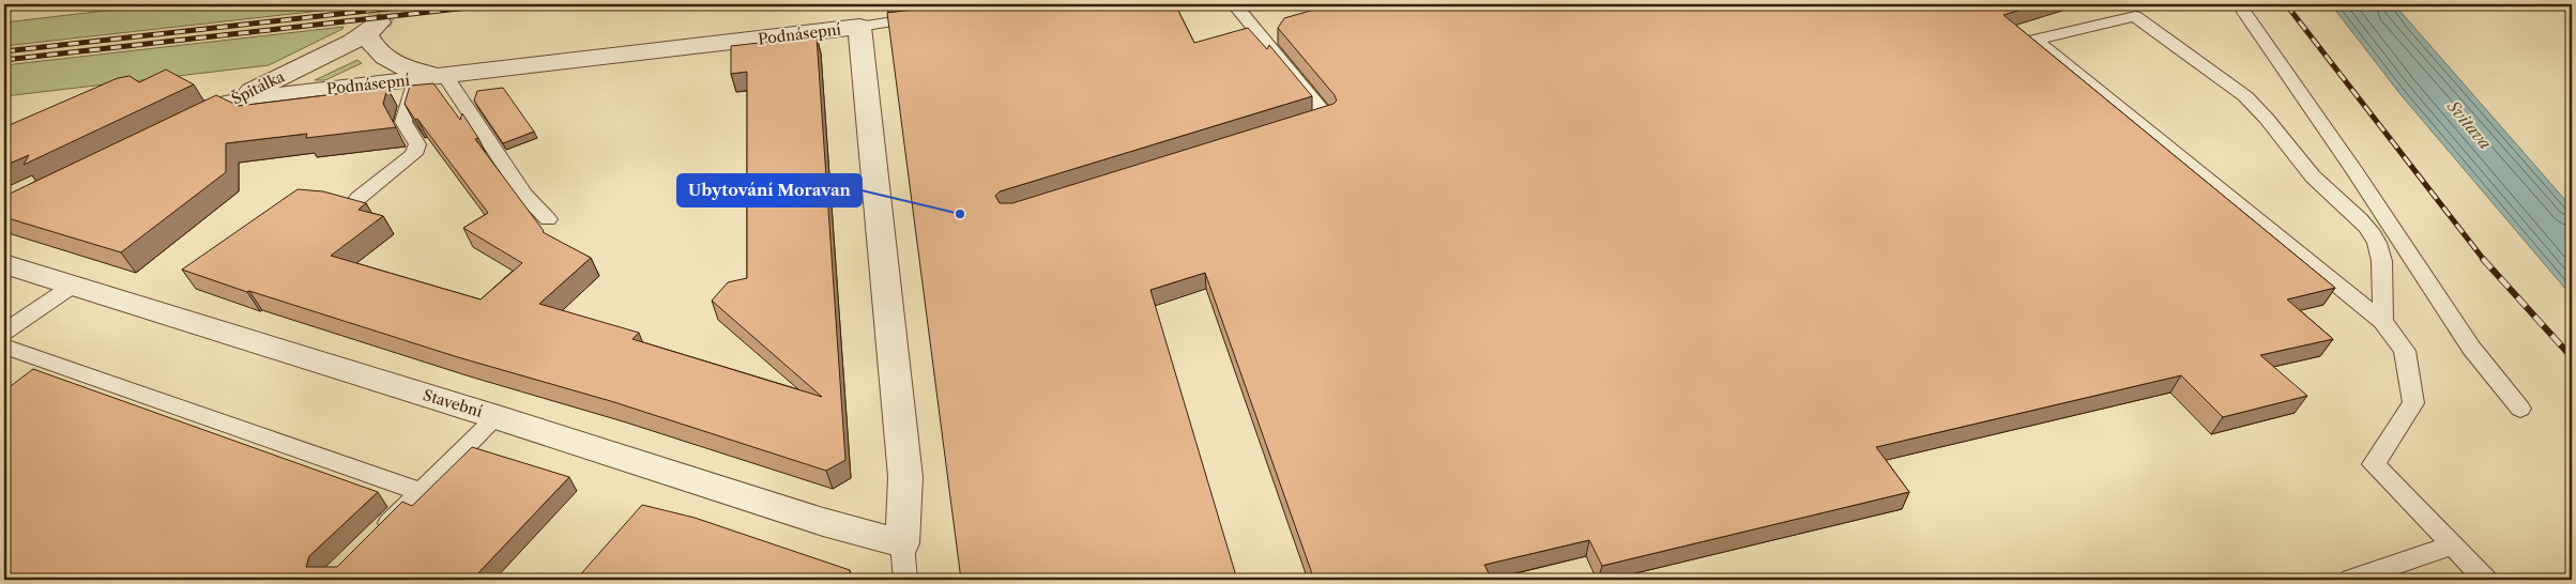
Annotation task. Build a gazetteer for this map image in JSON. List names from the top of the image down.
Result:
{
  "streets": {
    "street": ["Podnásepní", "Špitálka", "Stavební"]
  },
  "crossings": [
    ["Podnásepní", "Špitálka"],
    ["Podnásepní", "Stavební"]
  ],
  "water": ["Svitava"],
  "places": ["Ubytování Moravan"]
}
